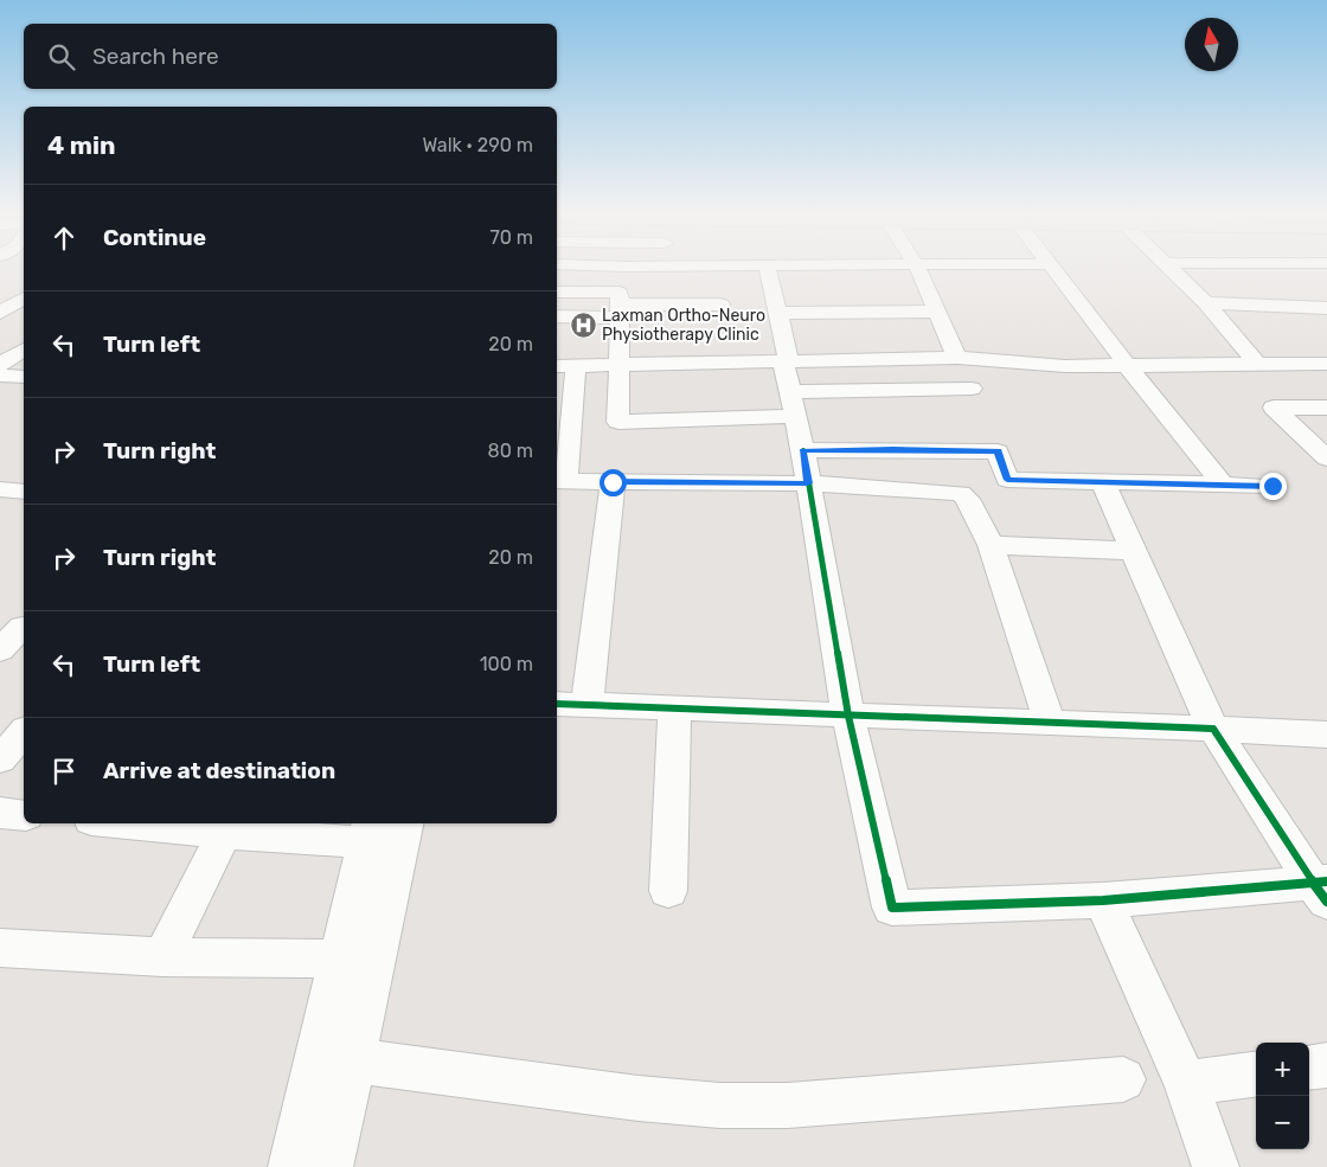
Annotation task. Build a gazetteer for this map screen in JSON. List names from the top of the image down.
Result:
{
  "places": {
    "hospital": ["Laxman Ortho-Neuro Physiotherapy Clinic"]
  },
  "north": "top",
  "page": {
    "search": "Search here",
    "heading": ["4 min", "Walk · 290 m"],
    "list": [
      ["Continue", "70 m"],
      ["Turn left", "20 m"],
      ["Turn right", "80 m"],
      ["Turn right", "20 m"],
      ["Turn left", "100 m"],
      "Arrive at destination"
    ],
    "map_buttons": ["+", "−"]
  }
}
